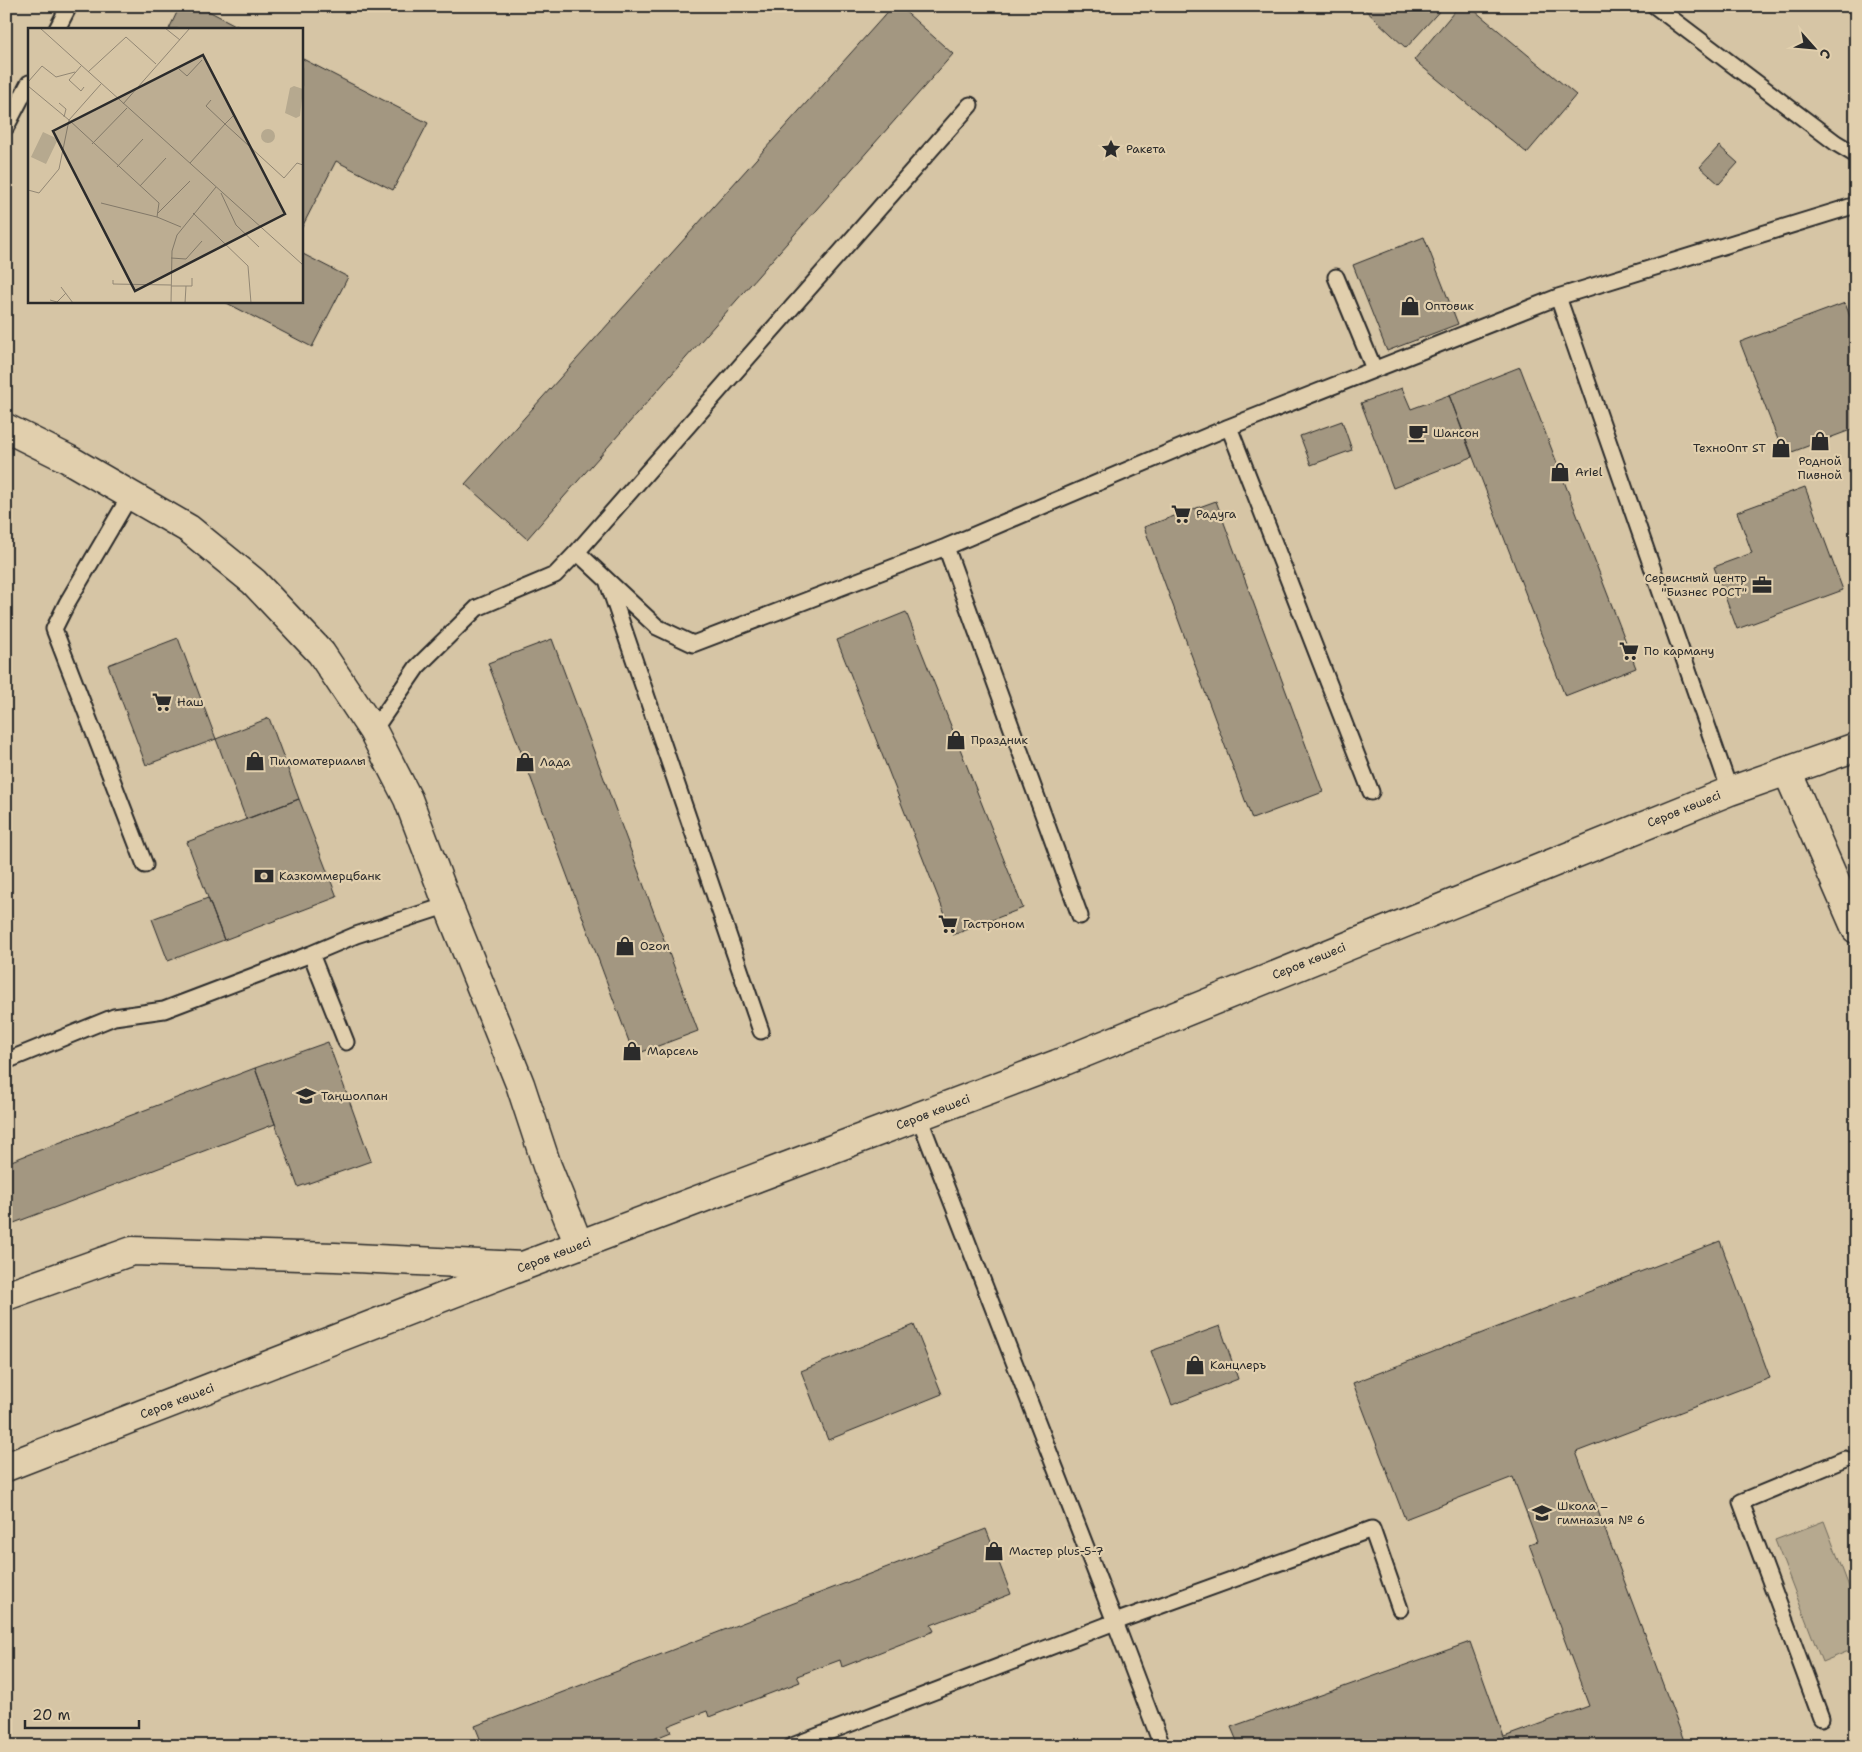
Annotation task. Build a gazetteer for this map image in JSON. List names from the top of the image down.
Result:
{
  "streets": {
    "street": ["Серов көшесі"]
  },
  "places": {
    "place": ["Ракета"],
    "shop": [
      "Оптовик",
      "Родной Пивной",
      "ТехноОпт ST",
      "Ariel",
      "Праздник",
      "Пиломатериалы",
      "Лада",
      "Ozon",
      "Марсель",
      "Канцлеръ",
      "Мастер plus-5-7"
    ],
    "cafe": ["Шансон"],
    "supermarket": [
      "Радуга",
      "По карману",
      "Наш",
      "Гастроном"
    ],
    "office": ["Сервисный центр \"Бизнес РОСТ\""],
    "bank": ["Казкоммерцбанк"],
    "school or university": ["Таңшолпан", "Школа – гимназия № 6"]
  },
  "scale_bar": "20 m",
  "north": "bottom right"
}
